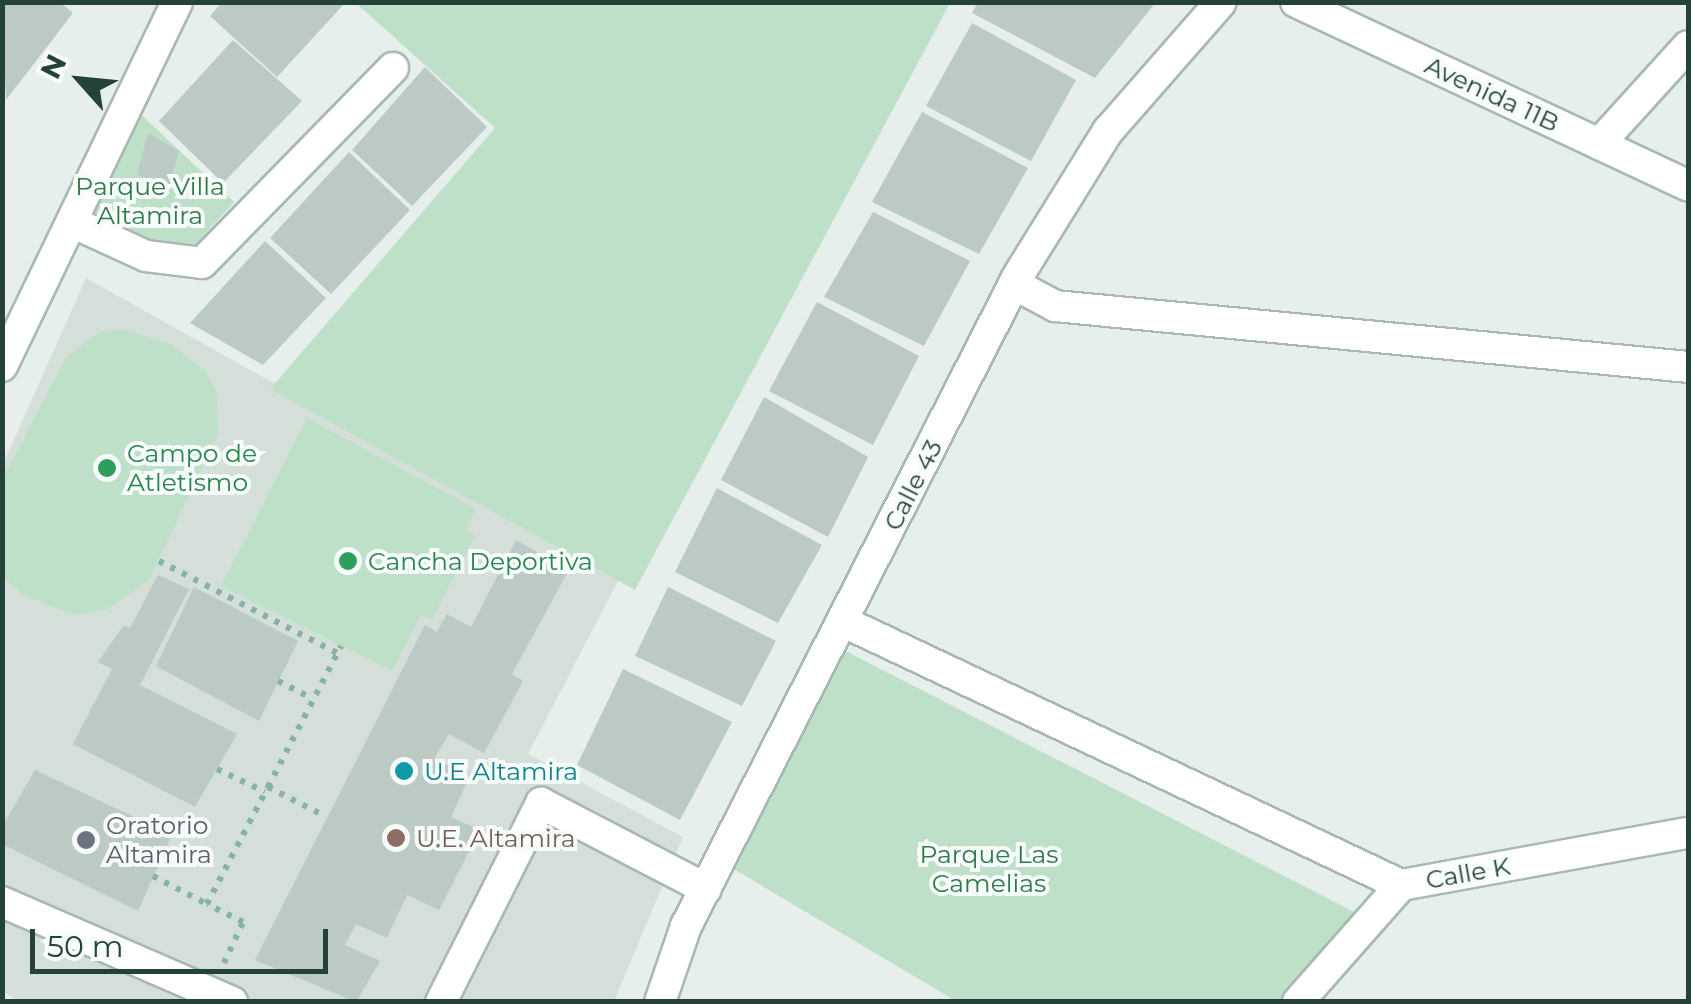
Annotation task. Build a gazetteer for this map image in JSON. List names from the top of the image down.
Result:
{
  "streets": {
    "street": ["Avenida 11B", "Calle 43", "Calle K"]
  },
  "parks": ["Parque Villa Altamira", "Parque Las Camelias"],
  "places": [
    "Campo de Atletismo",
    "Cancha Deportiva",
    "U.E Altamira",
    "U.E. Altamira",
    "Oratorio Altamira"
  ],
  "scale_bar": "50 m",
  "north": "top left"
}
